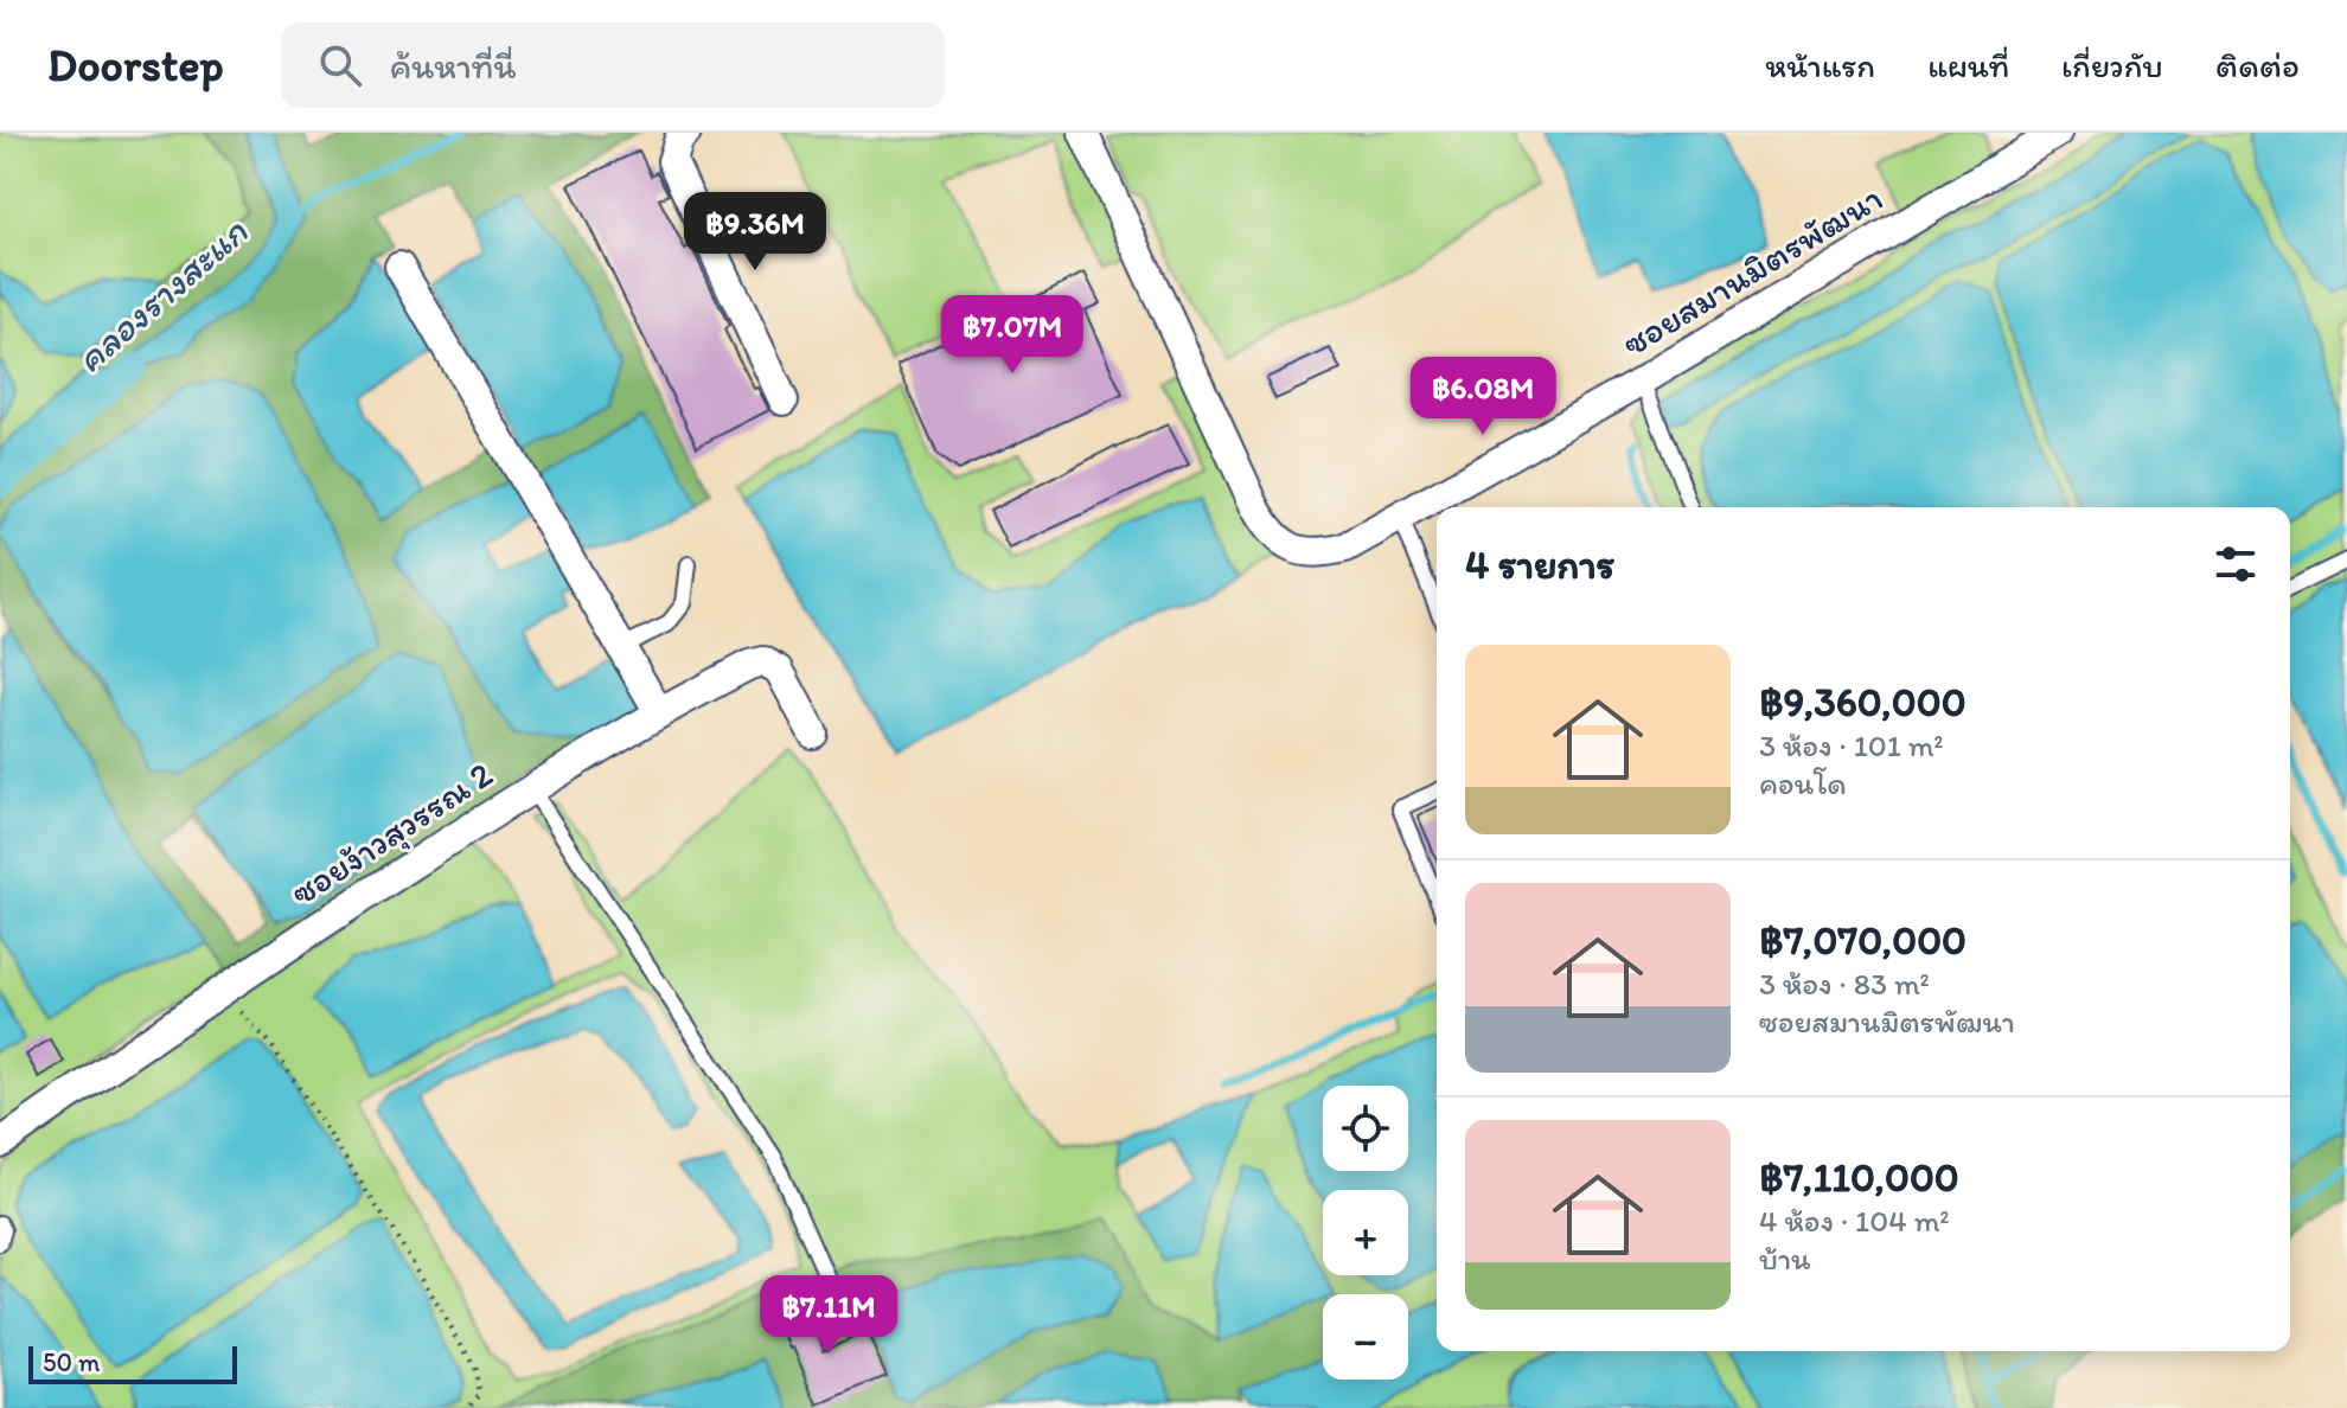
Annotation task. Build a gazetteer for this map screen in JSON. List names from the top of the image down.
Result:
{
  "streets": {
    "street": ["ซอยสมานมิตรพัฒนา", "ซอยง้าวสุวรรณ 2"]
  },
  "water": ["คลองรางสะแก"],
  "scale_bar": "50 m",
  "page": {
    "header": "Doorstep",
    "search": "ค้นหาที่นี่",
    "nav": [
      "หน้าแรก",
      "แผนที่",
      "เกี่ยวกับ",
      "ติดต่อ"
    ],
    "price": [
      "฿9.36M",
      "฿7.07M",
      "฿6.08M",
      "฿7.11M"
    ],
    "heading": "4 รายการ",
    "list": [
      {
        "name": "฿9,360,000",
        "note": "3 ห้อง · 101 m² · คอนโด"
      },
      {
        "name": "฿7,070,000",
        "note": "3 ห้อง · 83 m² · ซอยสมานมิตรพัฒนา"
      },
      {
        "name": "฿7,110,000",
        "note": "4 ห้อง · 104 m² · บ้าน"
      }
    ],
    "map_buttons": ["+", "−"],
    "scale": "50 m"
  }
}
